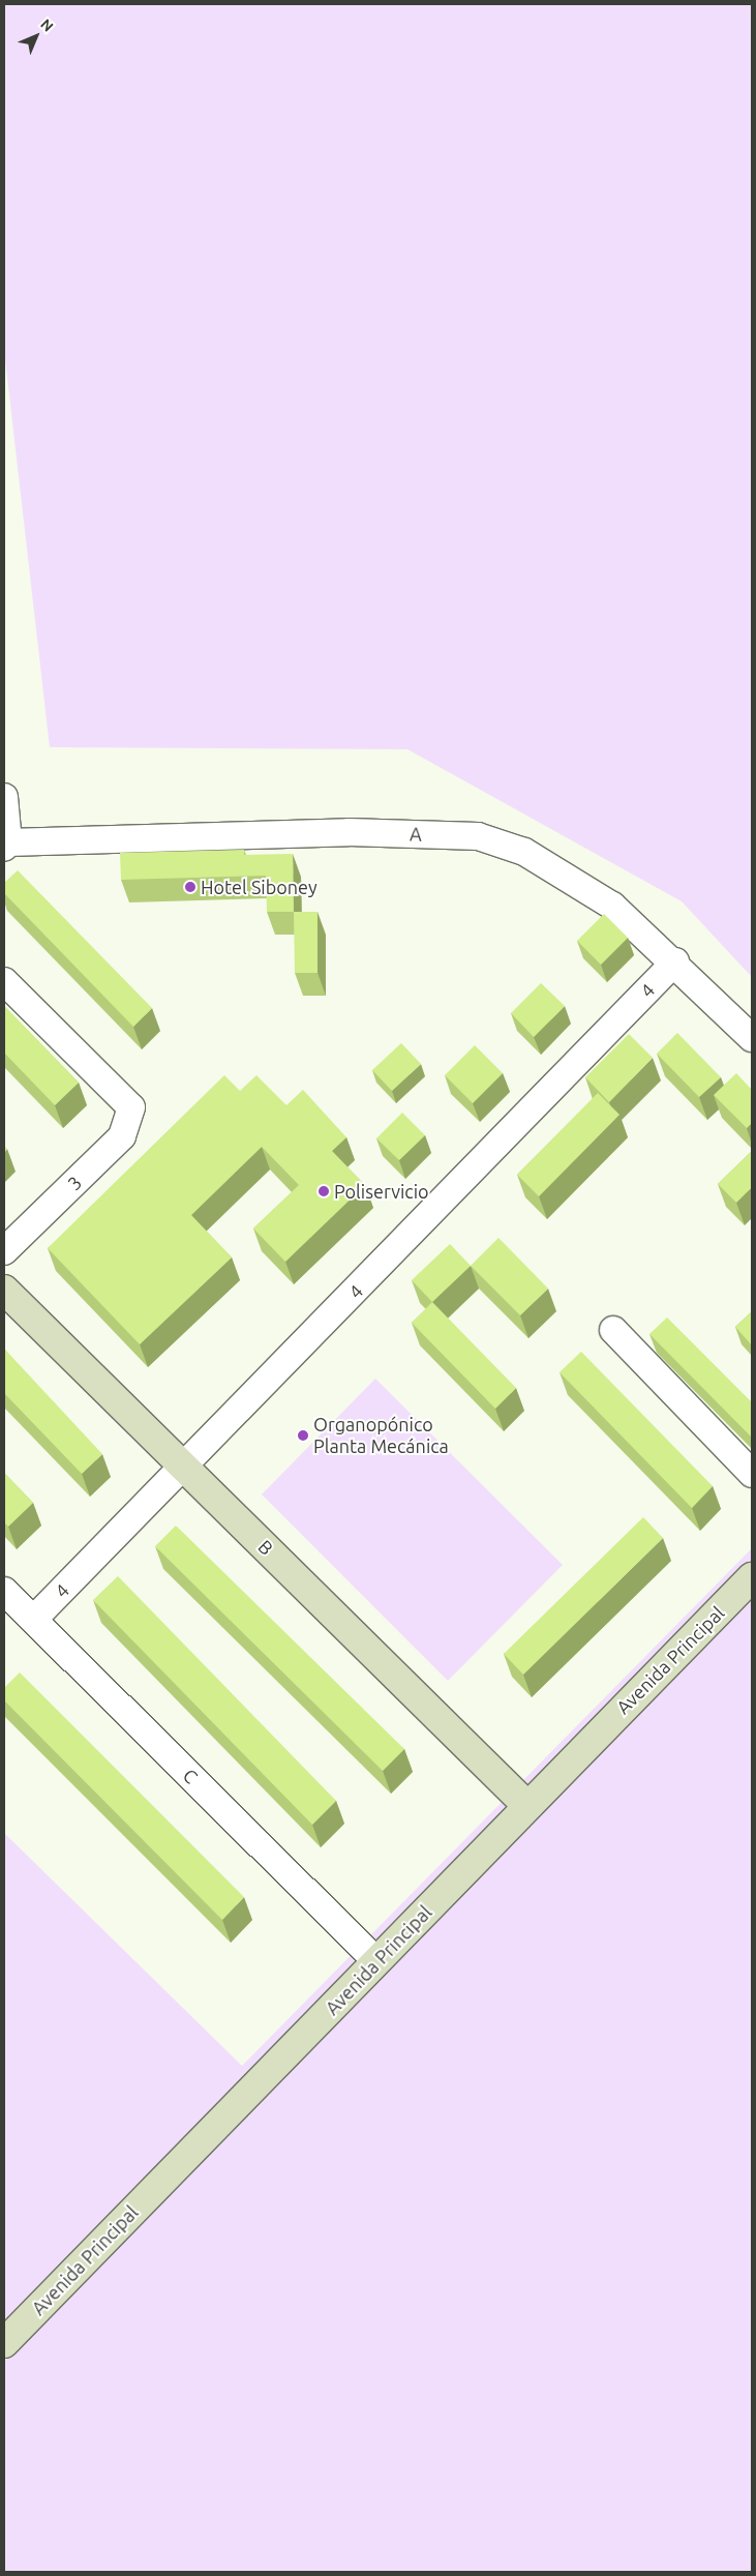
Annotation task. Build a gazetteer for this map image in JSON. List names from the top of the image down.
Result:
{
  "streets": {
    "main road": ["B", "Avenida Principal"],
    "street": [
      "A",
      "4",
      "3",
      "C"
    ]
  },
  "crossings": [
    ["A", "4"],
    ["4", "B"],
    ["4", "C"],
    ["B", "Avenida Principal"],
    ["Avenida Principal", "C"]
  ],
  "places": ["Hotel Siboney", "Poliservicio", "Organopónico Planta Mecánica"],
  "north": "top right"
}
